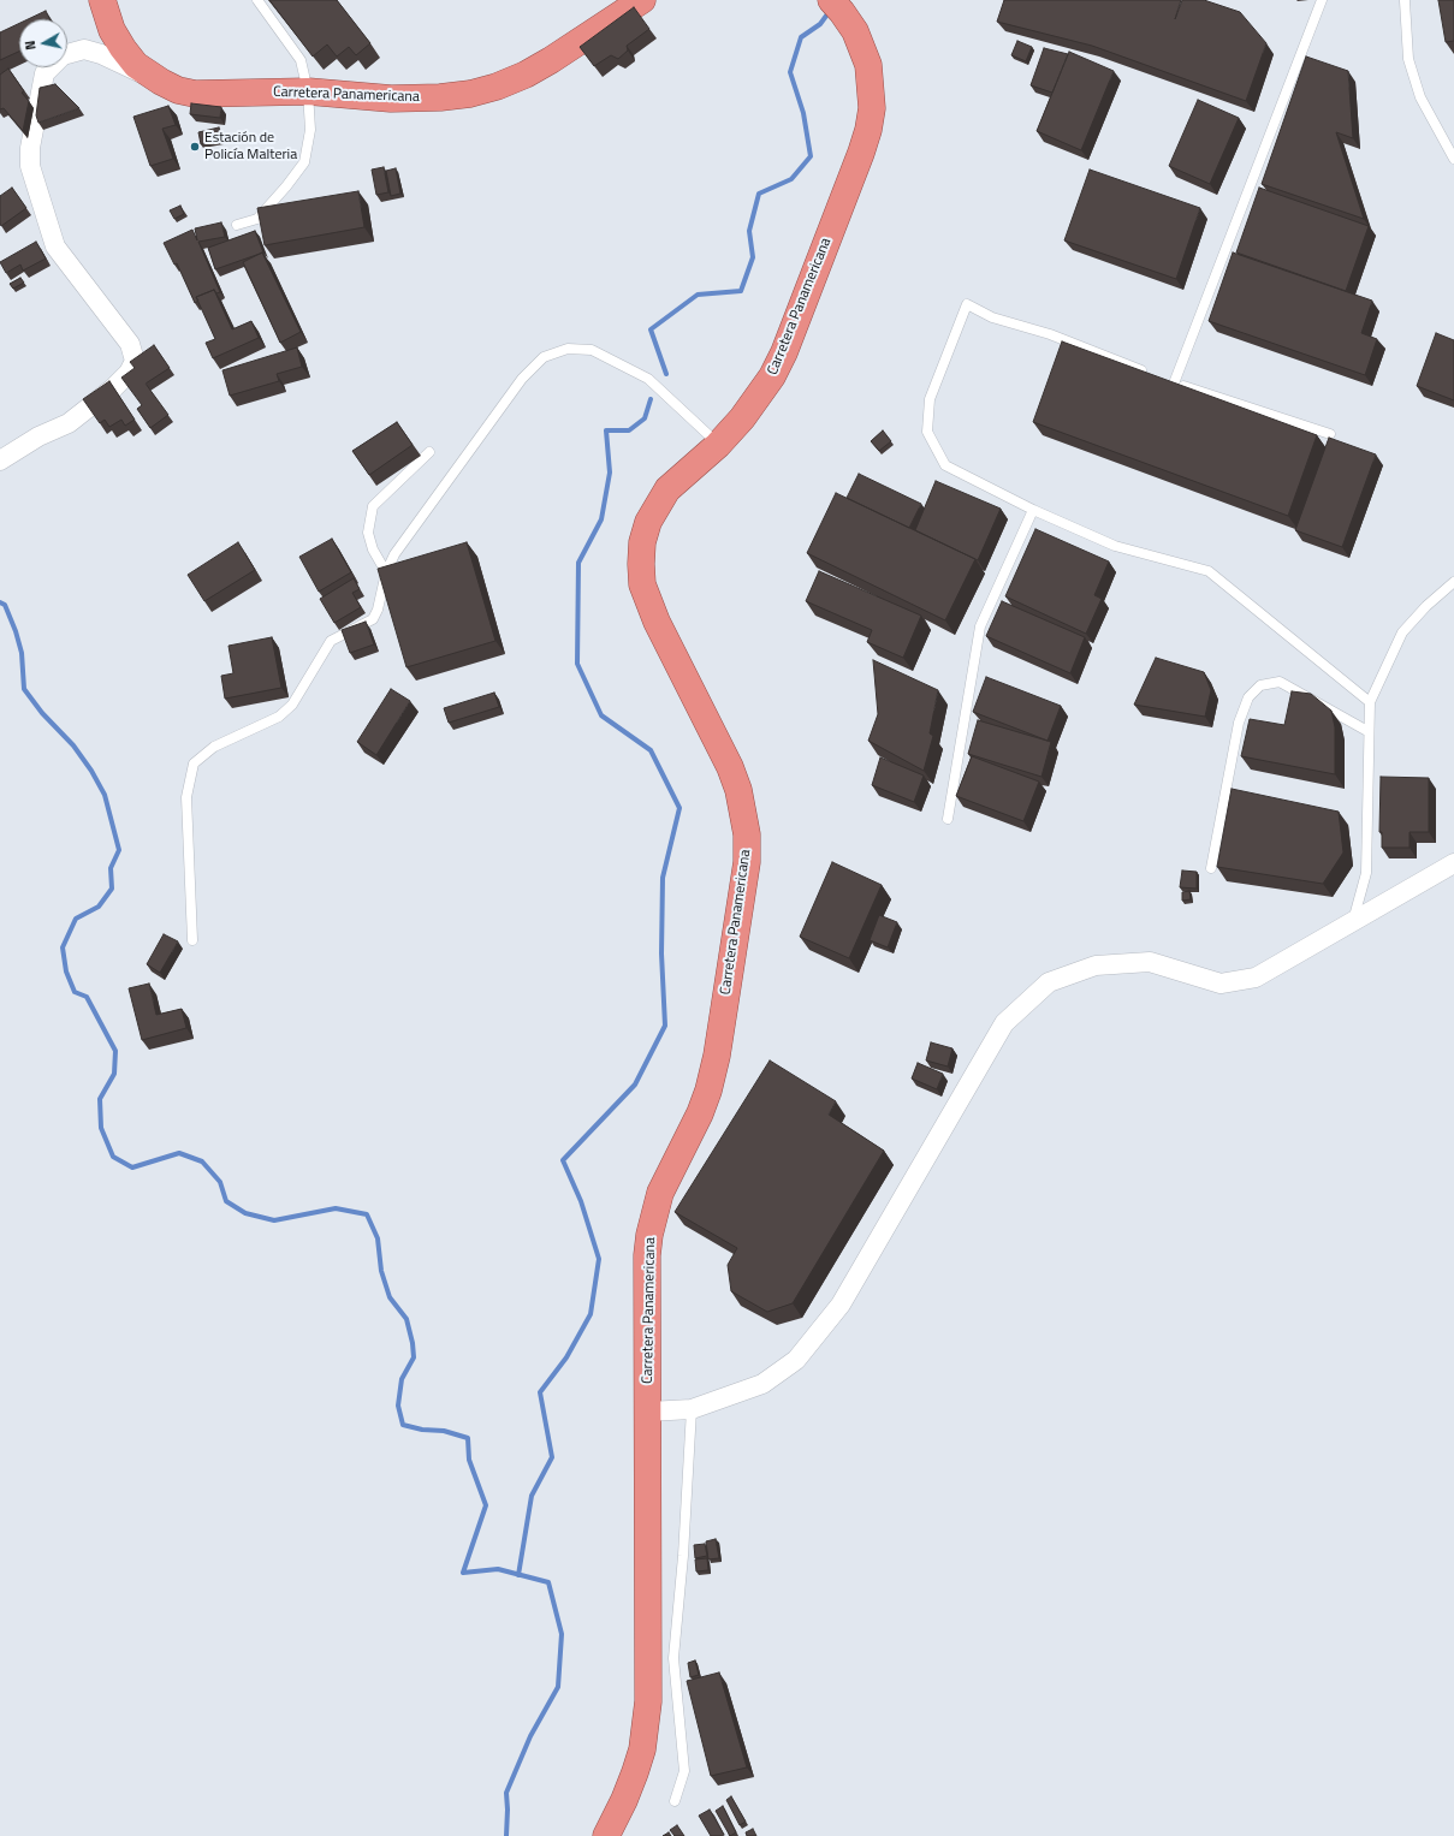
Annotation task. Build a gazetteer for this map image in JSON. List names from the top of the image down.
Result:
{
  "streets": {
    "highway": ["Carretera Panamericana"]
  },
  "places": ["Estación de Policía Malteria"],
  "north": "left"
}
